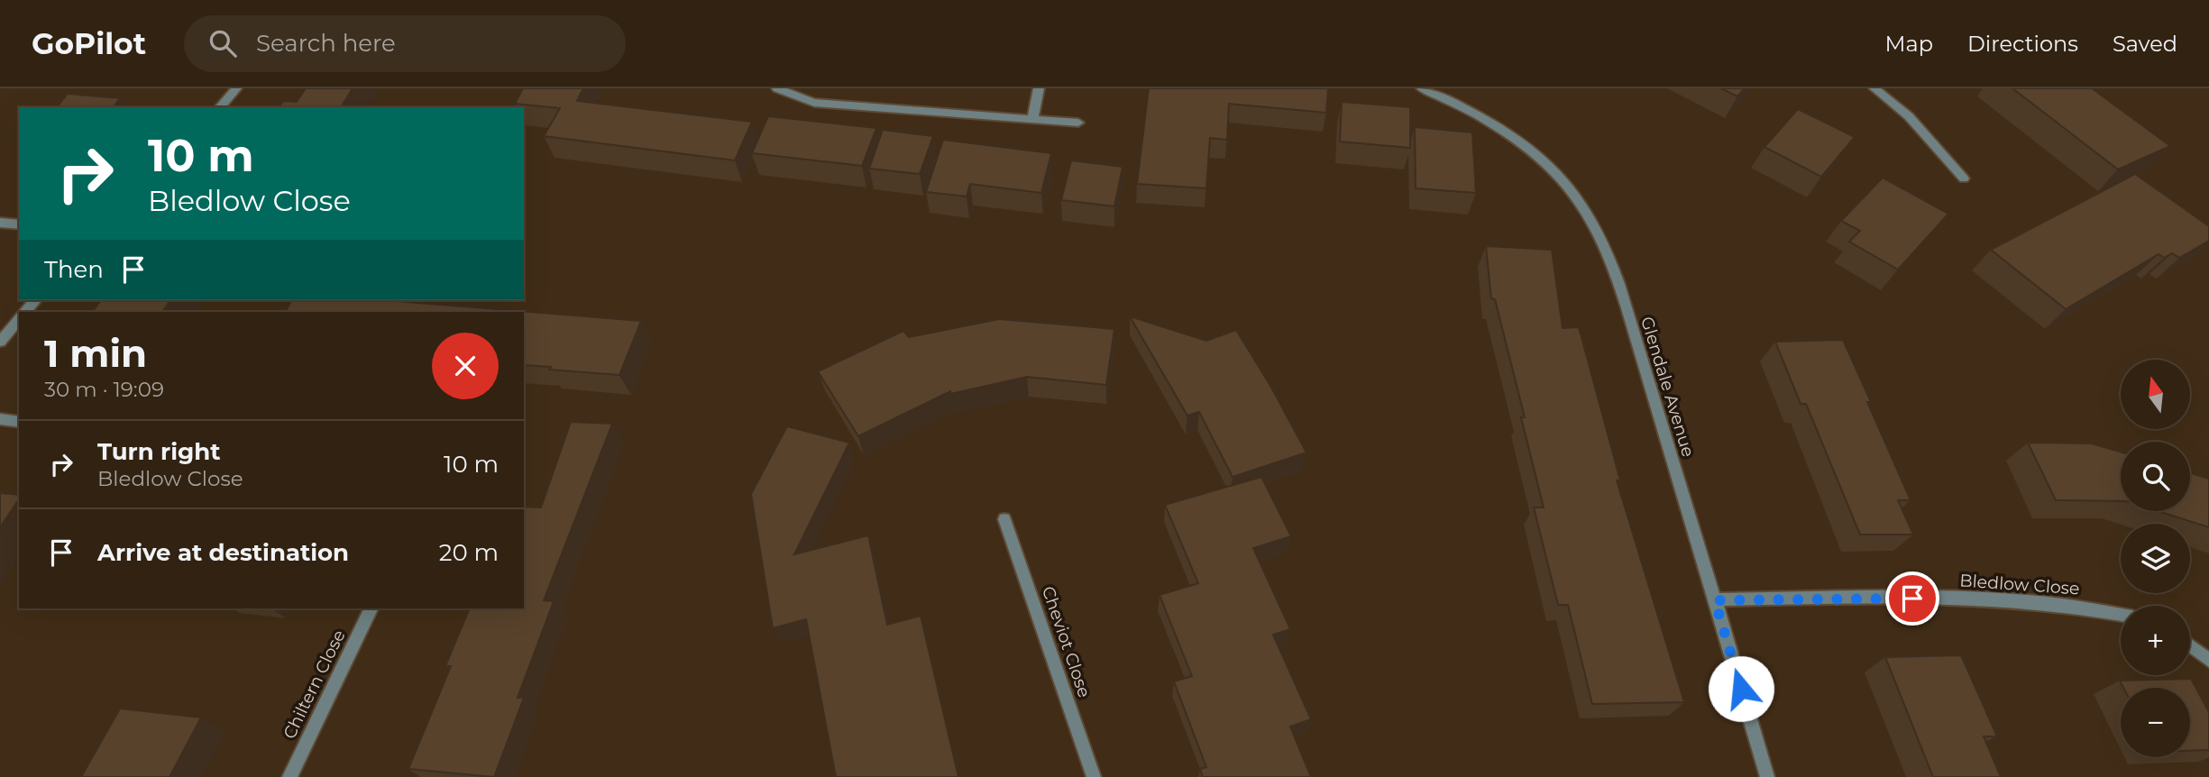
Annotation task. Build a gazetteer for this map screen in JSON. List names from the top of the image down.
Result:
{
  "streets": {
    "street": [
      "Glendale Avenue",
      "Bledlow Close",
      "Cheviot Close",
      "Chiltern Close"
    ]
  },
  "crossings": [
    ["Glendale Avenue", "Bledlow Close"]
  ],
  "north": "top",
  "page": {
    "header": "GoPilot",
    "search": "Search here",
    "nav": ["Map", "Directions", "Saved"],
    "turn": ["10 m", "Bledlow Close"],
    "then": "Then",
    "heading": ["1 min", "30 m · 19:09"],
    "map_buttons": ["+", "−"],
    "list": [
      {
        "name": "Turn right",
        "note": "Bledlow Close",
        "value": "10 m"
      },
      {
        "name": "Arrive at destination",
        "value": "20 m"
      }
    ]
  }
}
